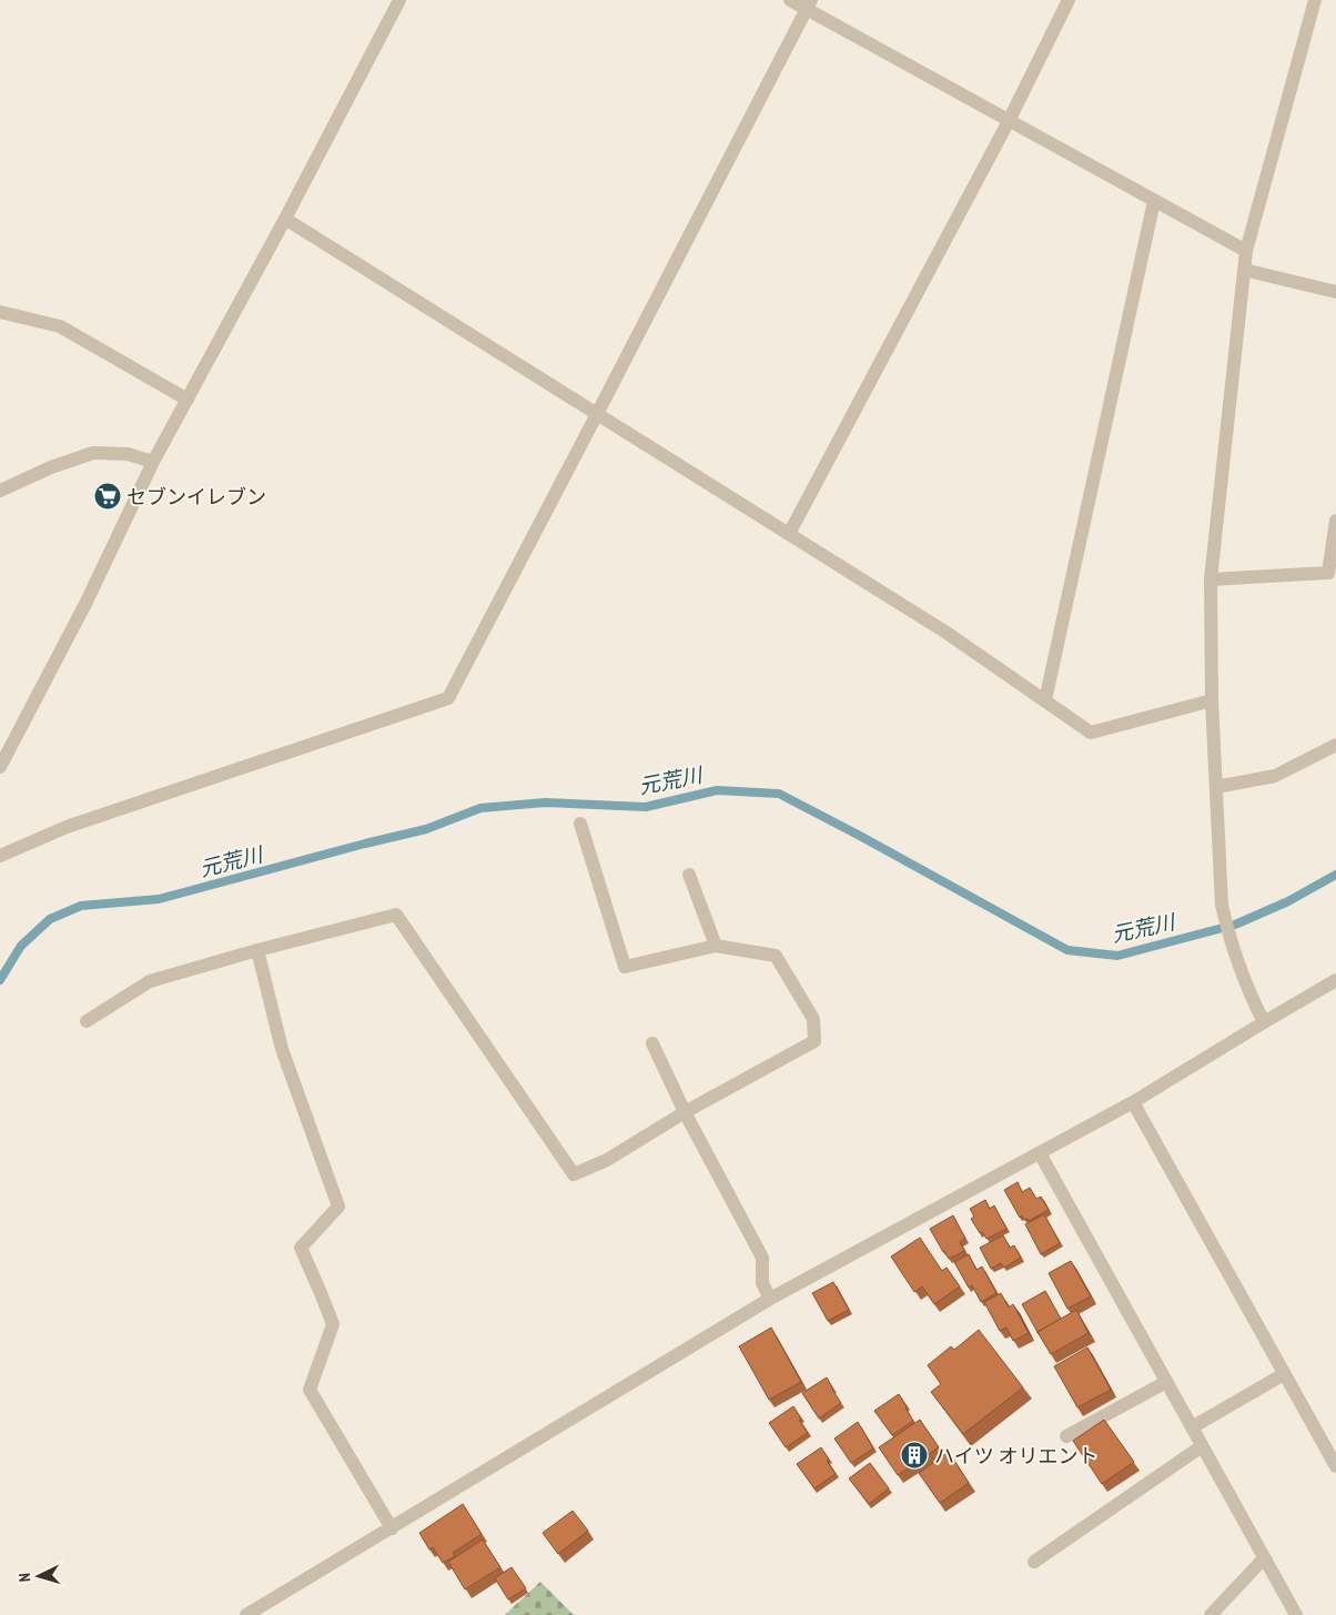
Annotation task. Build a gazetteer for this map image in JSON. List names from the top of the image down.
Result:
{
  "water": ["元荒川"],
  "places": {
    "supermarket": ["セブンイレブン"],
    "building": ["ハイツ オリエント"]
  },
  "north": "left"
}
